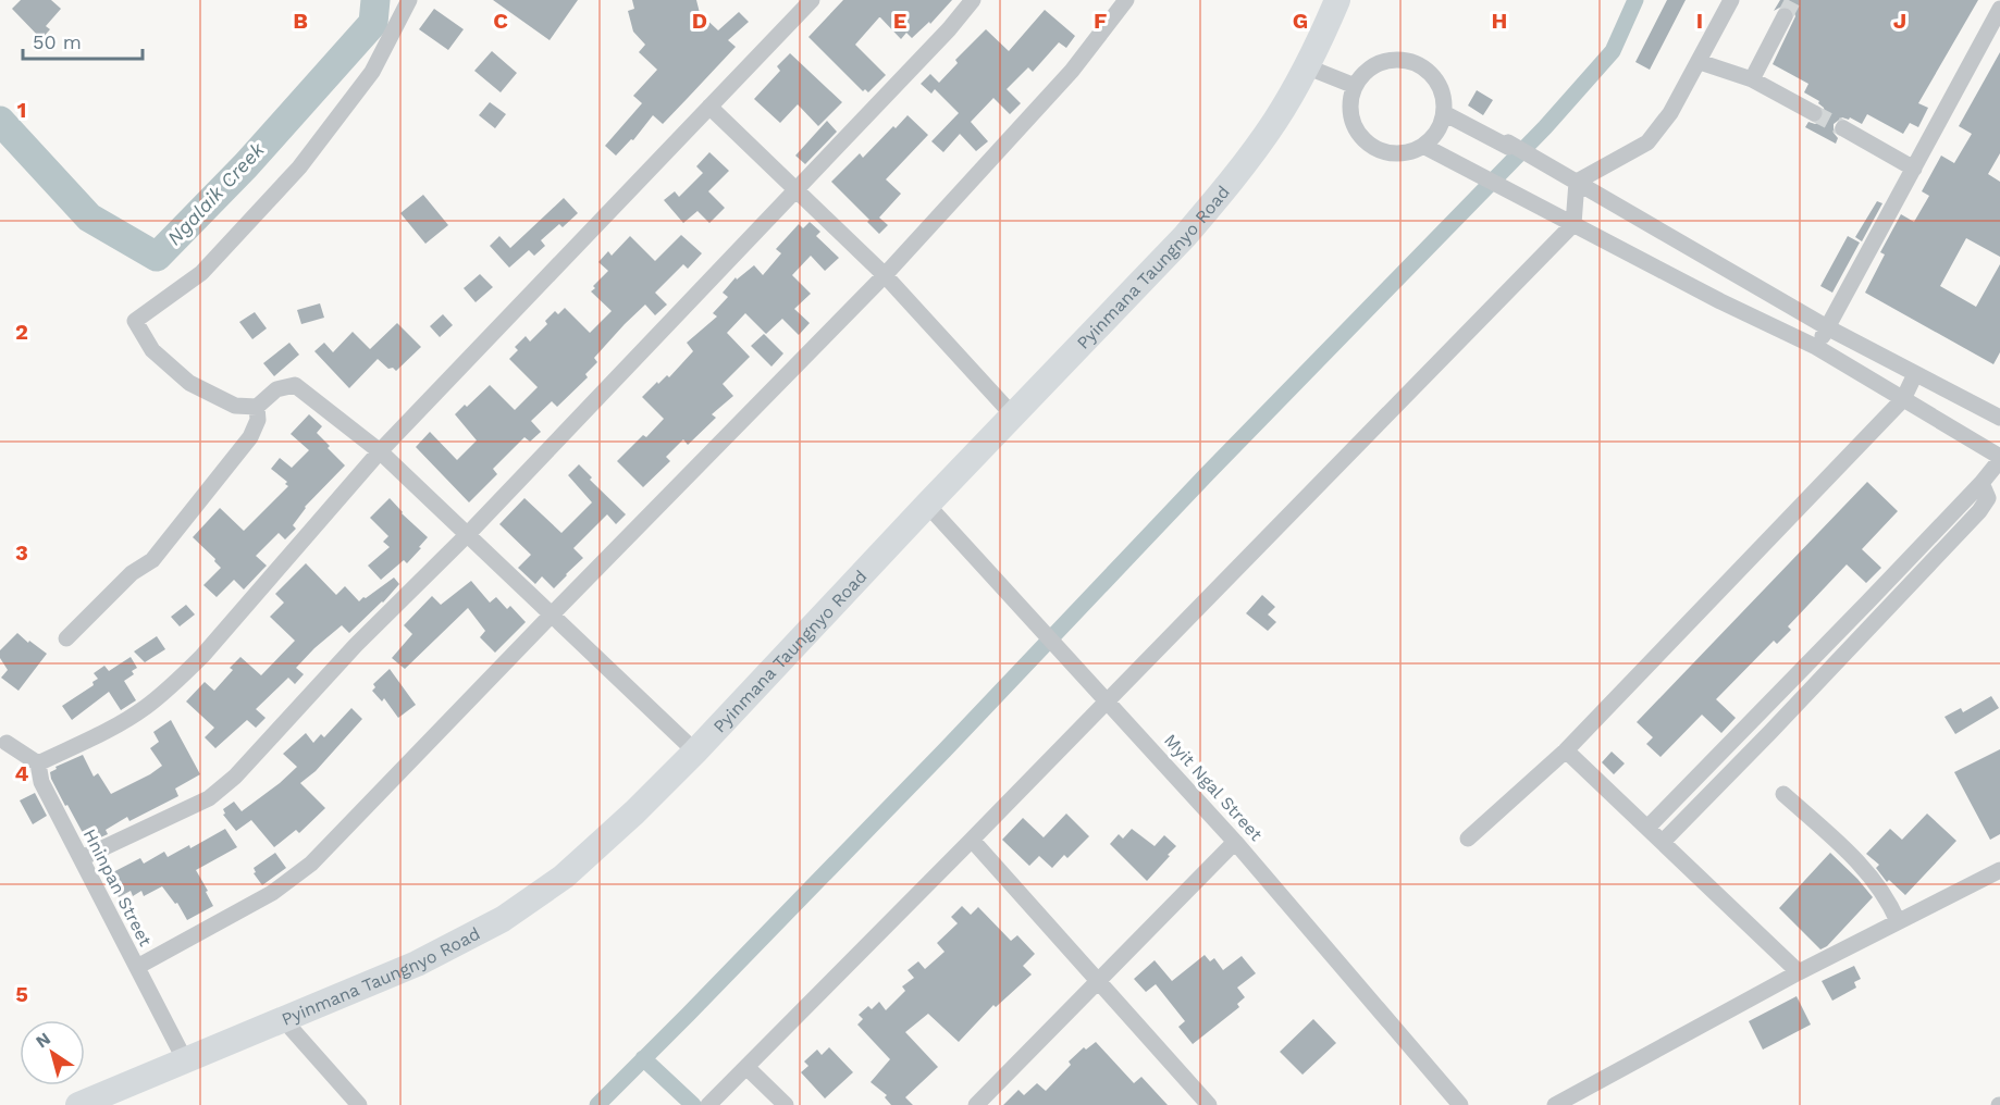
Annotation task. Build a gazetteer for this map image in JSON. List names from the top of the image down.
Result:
{
  "streets": {
    "main road": ["Pyinmana Taungnyo Road"],
    "street": ["Myit Ngal Street", "Hninpan Street"]
  },
  "crossings": [
    ["Pyinmana Taungnyo Road", "Myit Ngal Street"],
    ["Pyinmana Taungnyo Road", "Hninpan Street"]
  ],
  "water": ["Ngalaik Creek"],
  "scale_bar": "50 m",
  "north": "top left",
  "grid": {
    "columns": [
      "B",
      "C",
      "D",
      "E",
      "F",
      "G",
      "H",
      "I",
      "J"
    ],
    "rows": [
      "1",
      "2",
      "3",
      "4",
      "5"
    ]
  }
}
